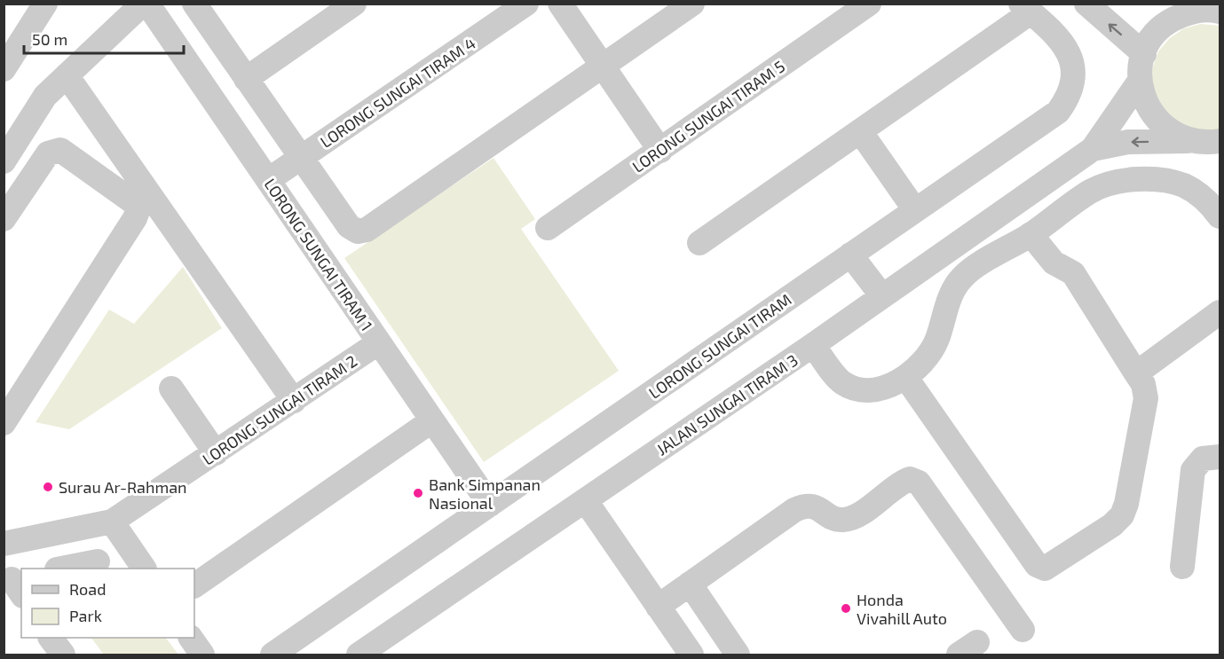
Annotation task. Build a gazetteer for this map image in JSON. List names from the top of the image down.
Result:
{
  "streets": {
    "street": [
      "LORONG SUNGAI TIRAM 4",
      "LORONG SUNGAI TIRAM 5",
      "LORONG SUNGAI TIRAM 1",
      "LORONG SUNGAI TIRAM",
      "JALAN SUNGAI TIRAM 3",
      "LORONG SUNGAI TIRAM 2"
    ]
  },
  "crossings": [
    ["LORONG SUNGAI TIRAM 4", "LORONG SUNGAI TIRAM 1"],
    ["LORONG SUNGAI TIRAM 1", "LORONG SUNGAI TIRAM"],
    ["LORONG SUNGAI TIRAM 1", "LORONG SUNGAI TIRAM 2"]
  ],
  "places": ["Surau Ar-Rahman", "Bank Simpanan Nasional", "Honda Vivahill Auto"],
  "legend": ["Road", "Park"],
  "scale_bar": "50 m"
}
